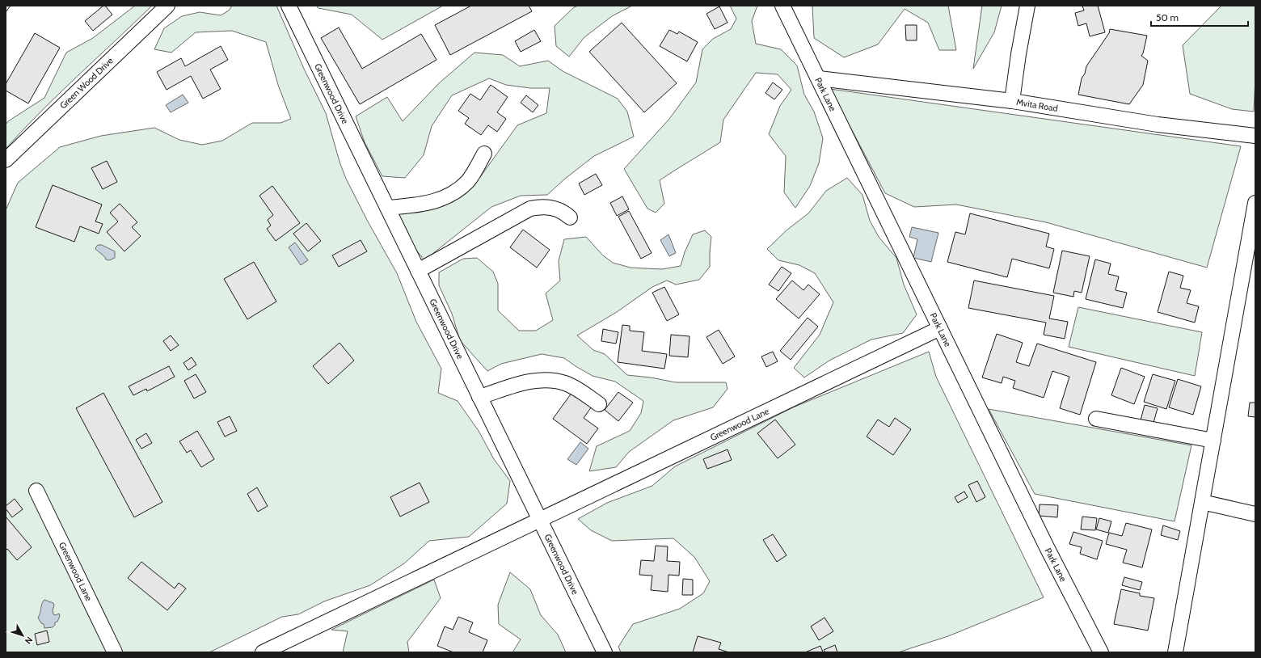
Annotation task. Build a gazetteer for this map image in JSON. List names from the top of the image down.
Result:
{
  "streets": {
    "street": [
      "Green Wood Drive",
      "Greenwood Drive",
      "Park Lane",
      "Mvita Road",
      "Greenwood Lane"
    ]
  },
  "crossings": [
    ["Greenwood Drive", "Greenwood Lane"],
    ["Park Lane", "Mvita Road"],
    ["Park Lane", "Greenwood Lane"]
  ],
  "scale_bar": "50 m",
  "north": "bottom right"
}
